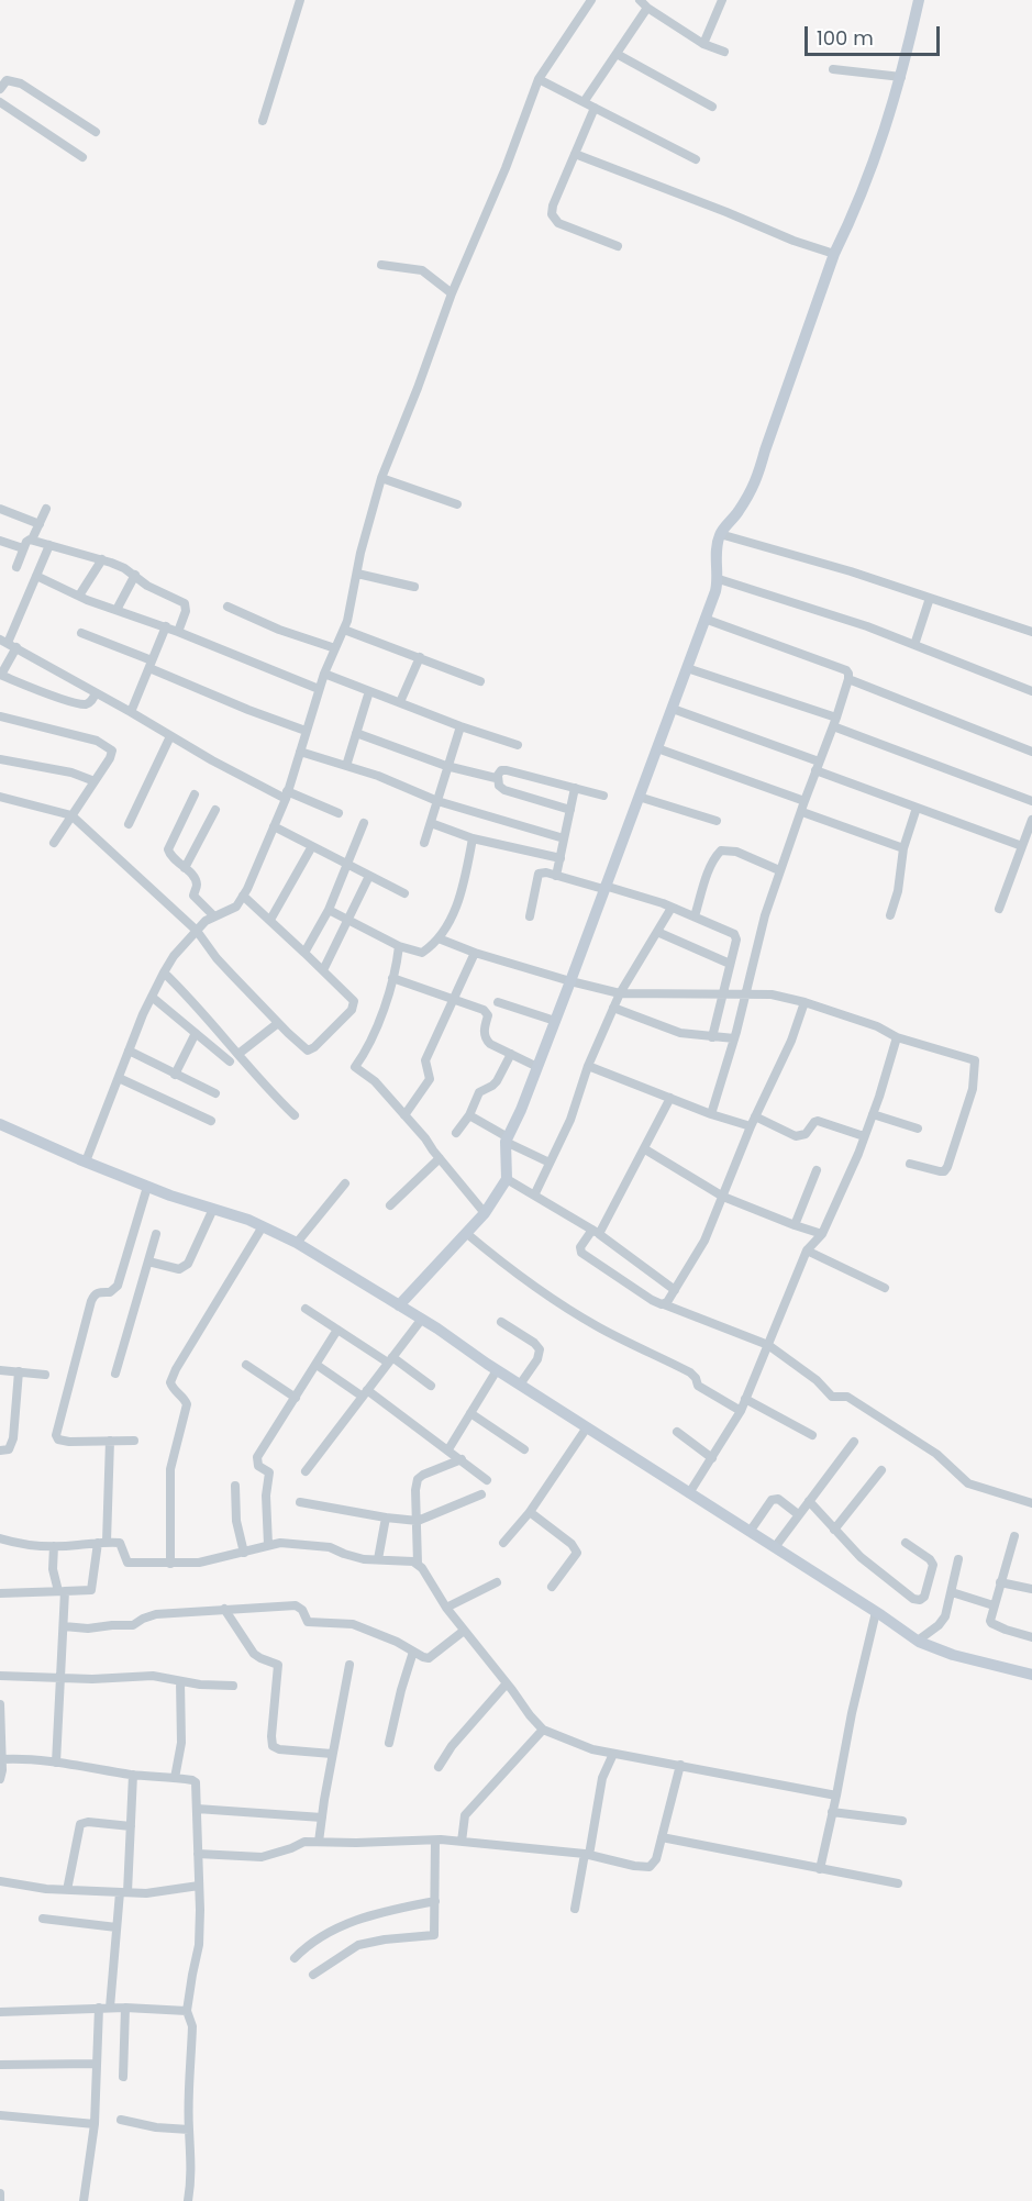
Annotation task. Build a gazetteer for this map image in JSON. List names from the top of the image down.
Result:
{
  "scale_bar": "100 m"
}
